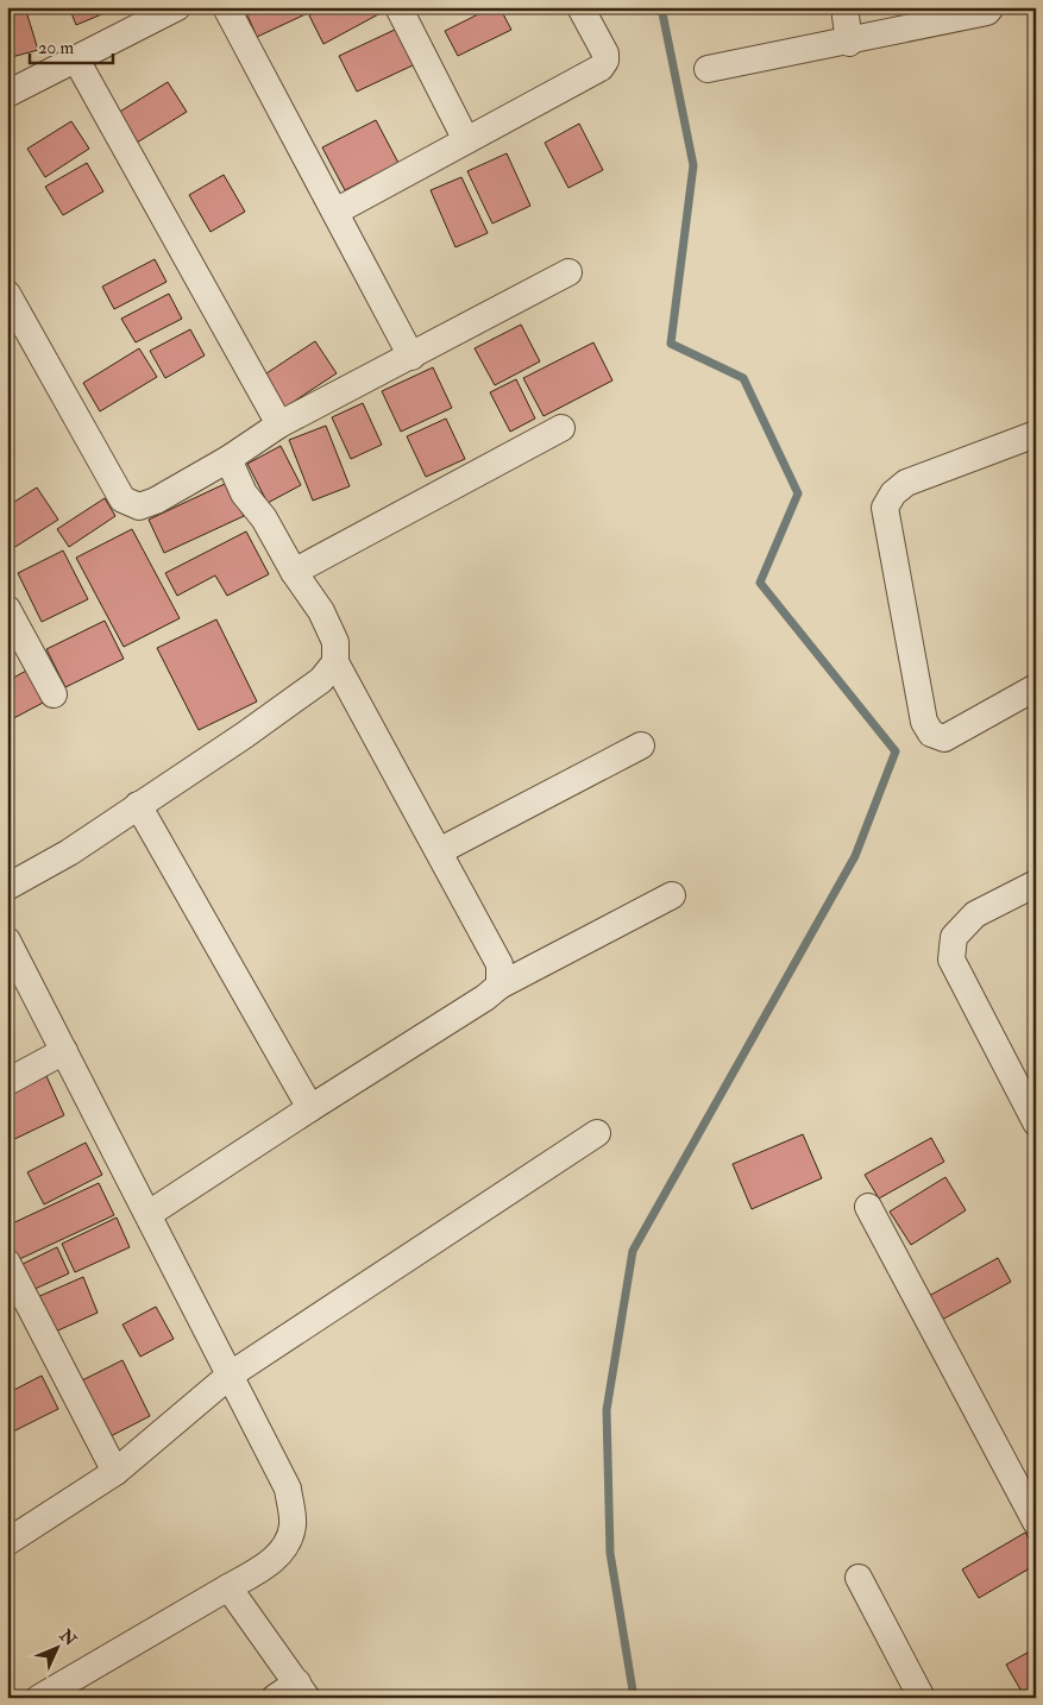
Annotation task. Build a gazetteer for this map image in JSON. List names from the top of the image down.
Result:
{
  "scale_bar": "20 m",
  "north": "top right"
}
